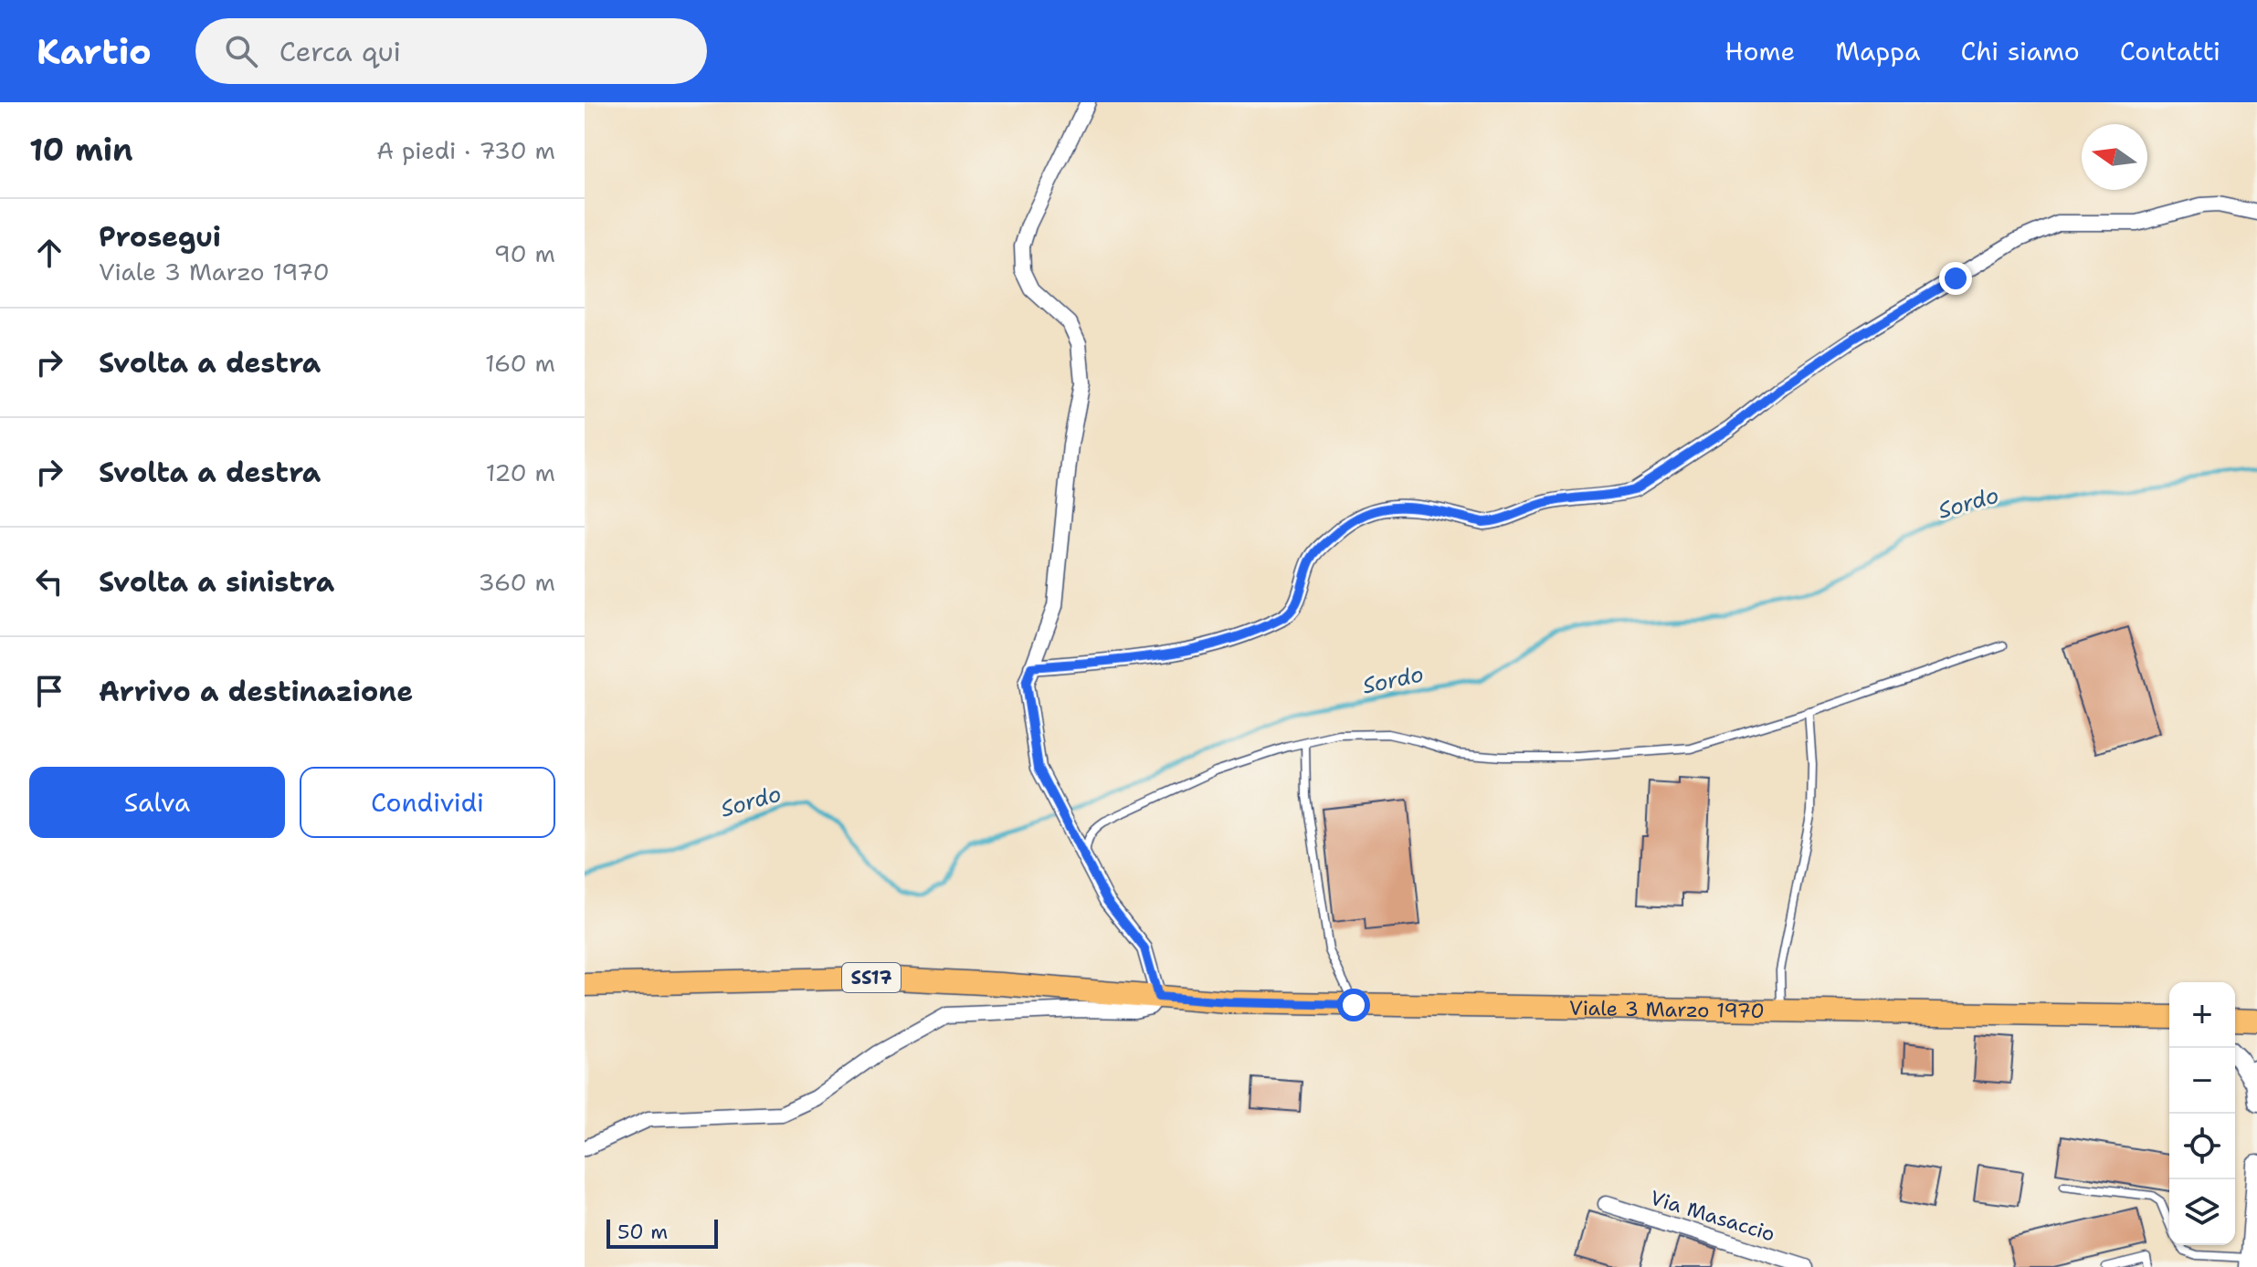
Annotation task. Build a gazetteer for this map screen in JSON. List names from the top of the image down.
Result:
{
  "streets": {
    "main road": ["SS17", "Viale 3 Marzo 1970"],
    "street": ["Via Masaccio"]
  },
  "crossings": [
    ["SS17", "Viale 3 Marzo 1970"]
  ],
  "water": ["Sordo"],
  "scale_bar": "50 m",
  "north": "left",
  "page": {
    "header": "Kartio",
    "search": "Cerca qui",
    "nav": [
      "Home",
      "Mappa",
      "Chi siamo",
      "Contatti"
    ],
    "heading": ["10 min", "A piedi · 730 m"],
    "list": [
      ["Prosegui", "Viale 3 Marzo 1970", "90 m"],
      ["Svolta a destra", "160 m"],
      ["Svolta a destra", "120 m"],
      ["Svolta a sinistra", "360 m"],
      "Arrivo a destinazione"
    ],
    "buttons": ["Salva", "Condividi"],
    "map_buttons": ["+", "−"],
    "scale": "50 m"
  }
}
